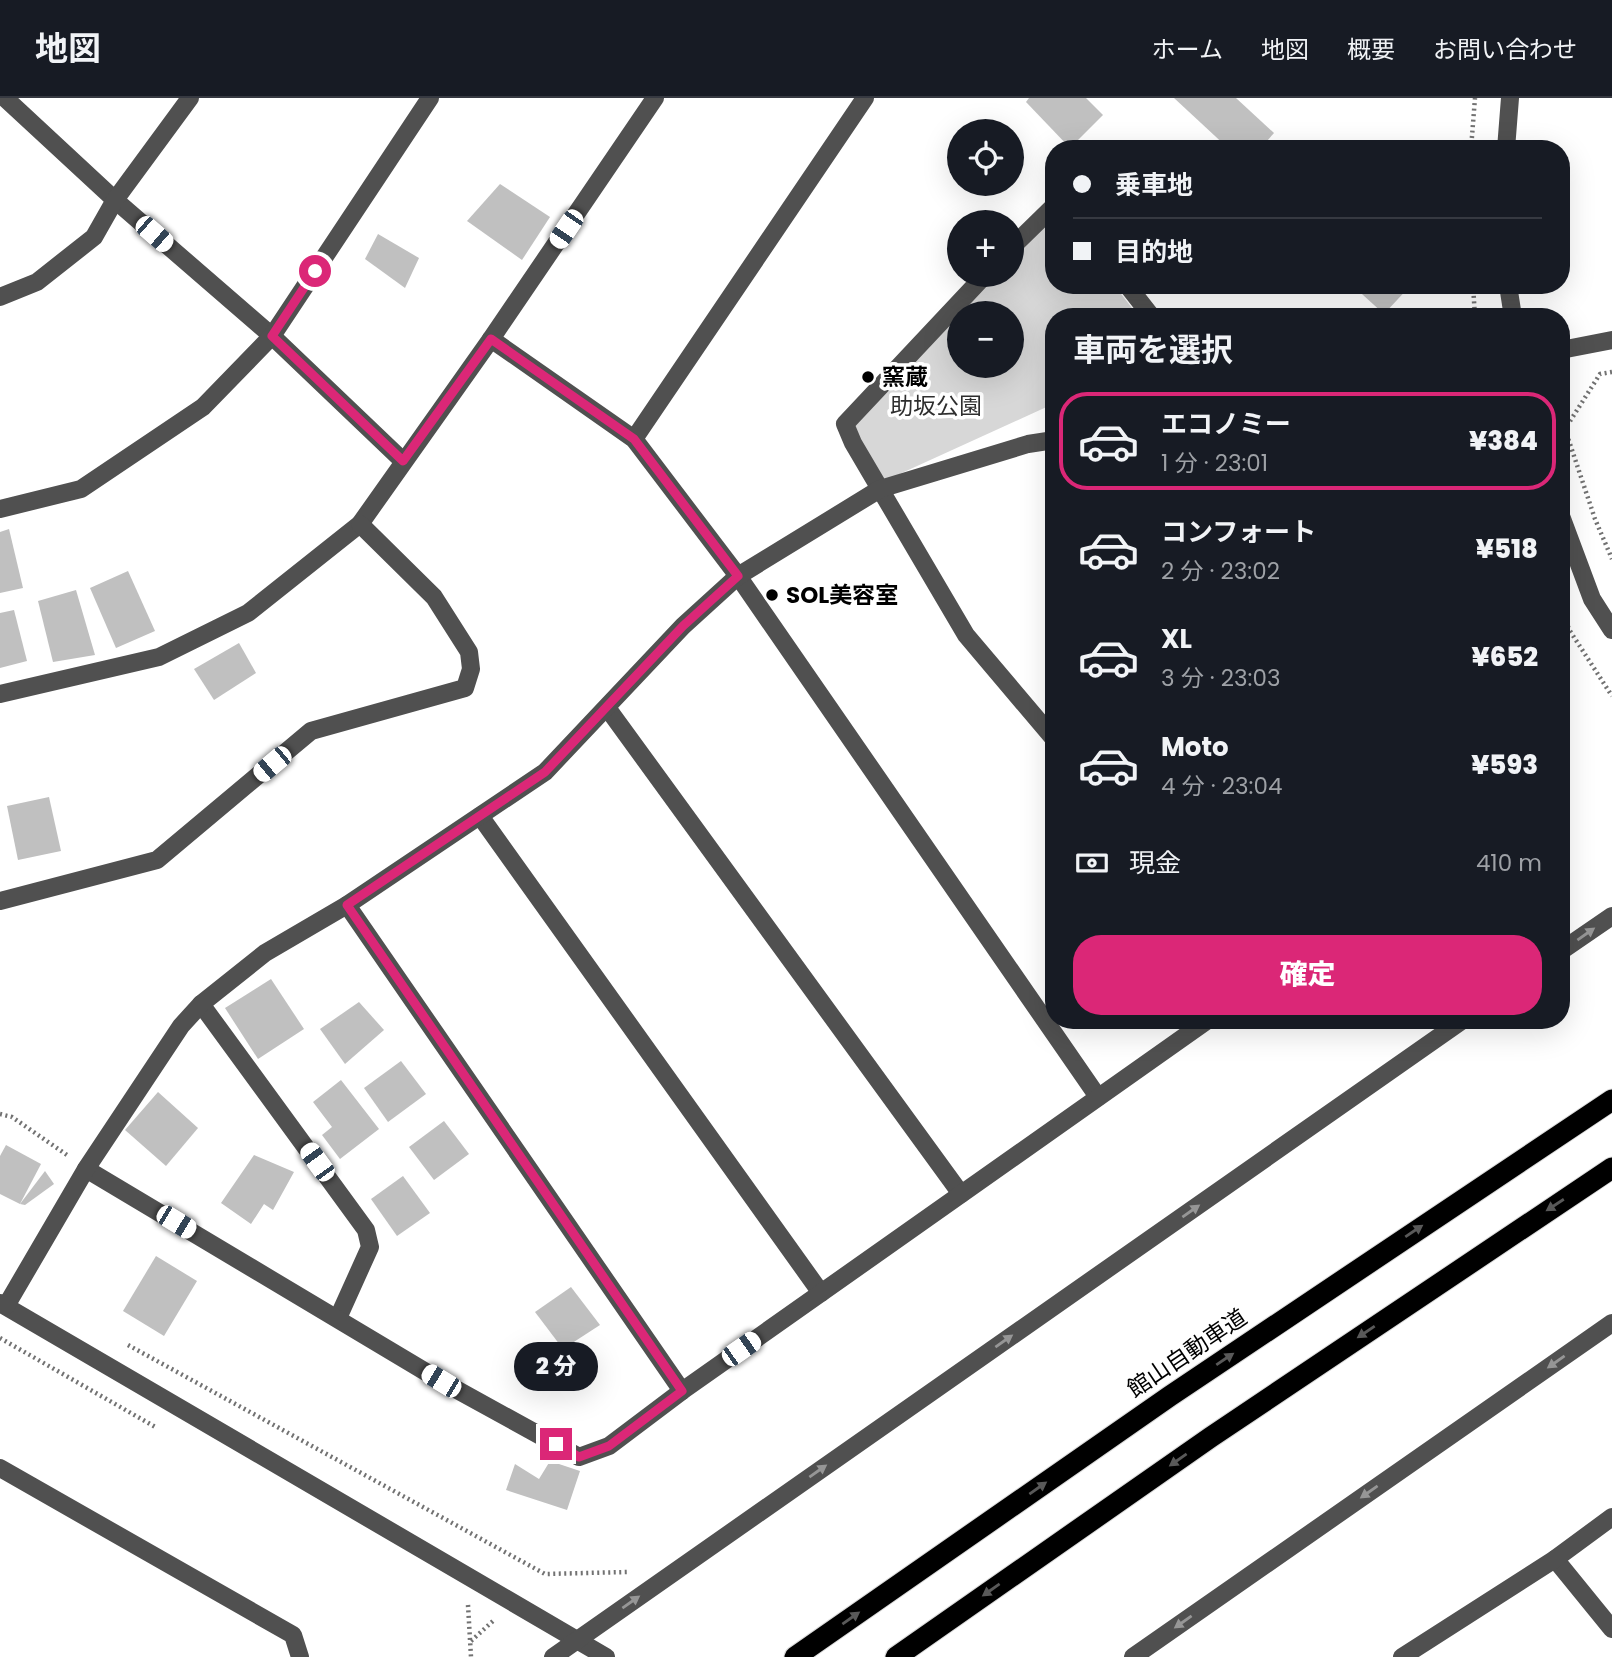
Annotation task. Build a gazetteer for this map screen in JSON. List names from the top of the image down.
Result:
{
  "streets": {
    "highway": ["館山自動車道"]
  },
  "parks": ["助坂公園"],
  "places": ["窯蔵", "SOL美容室"],
  "page": {
    "header": "地図",
    "nav": [
      "ホーム",
      "地図",
      "概要",
      "お問い合わせ"
    ],
    "map_buttons": ["+", "−"],
    "banner": ["乗車地", "目的地"],
    "heading": "車両を選択",
    "list": [
      {
        "name": "エコノミー",
        "note": "1 分 · 23:01",
        "value": "¥384"
      },
      {
        "name": "コンフォート",
        "note": "2 分 · 23:02",
        "value": "¥518"
      },
      {
        "name": "XL",
        "note": "3 分 · 23:03",
        "value": "¥652"
      },
      {
        "name": "Moto",
        "note": "4 分 · 23:04",
        "value": "¥593"
      }
    ],
    "pay": ["現金", "410 m"],
    "buttons": "確定",
    "bubble": "2 分"
  }
}
